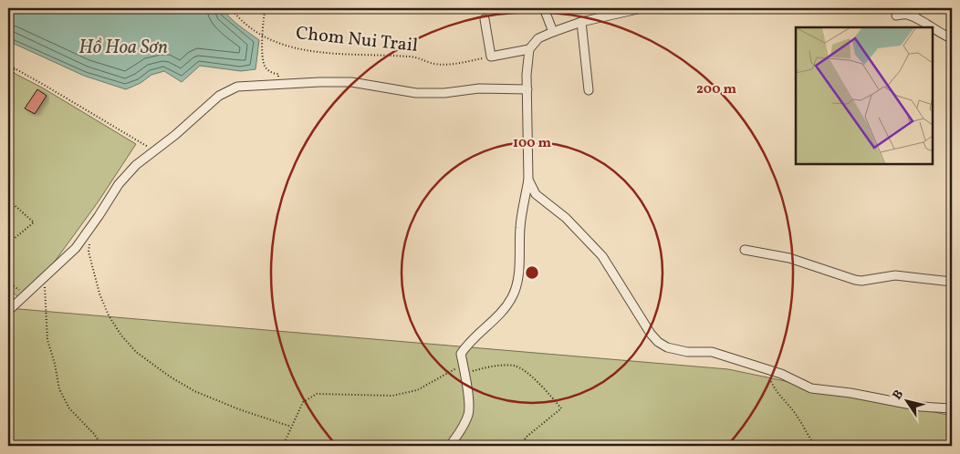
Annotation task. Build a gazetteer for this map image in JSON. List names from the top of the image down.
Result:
{
  "streets": {
    "path": ["Chom Nui Trail"]
  },
  "water": ["Hồ Hoa Sơn"],
  "north": "top left",
  "rings": ["200 m", "100 m"]
}
